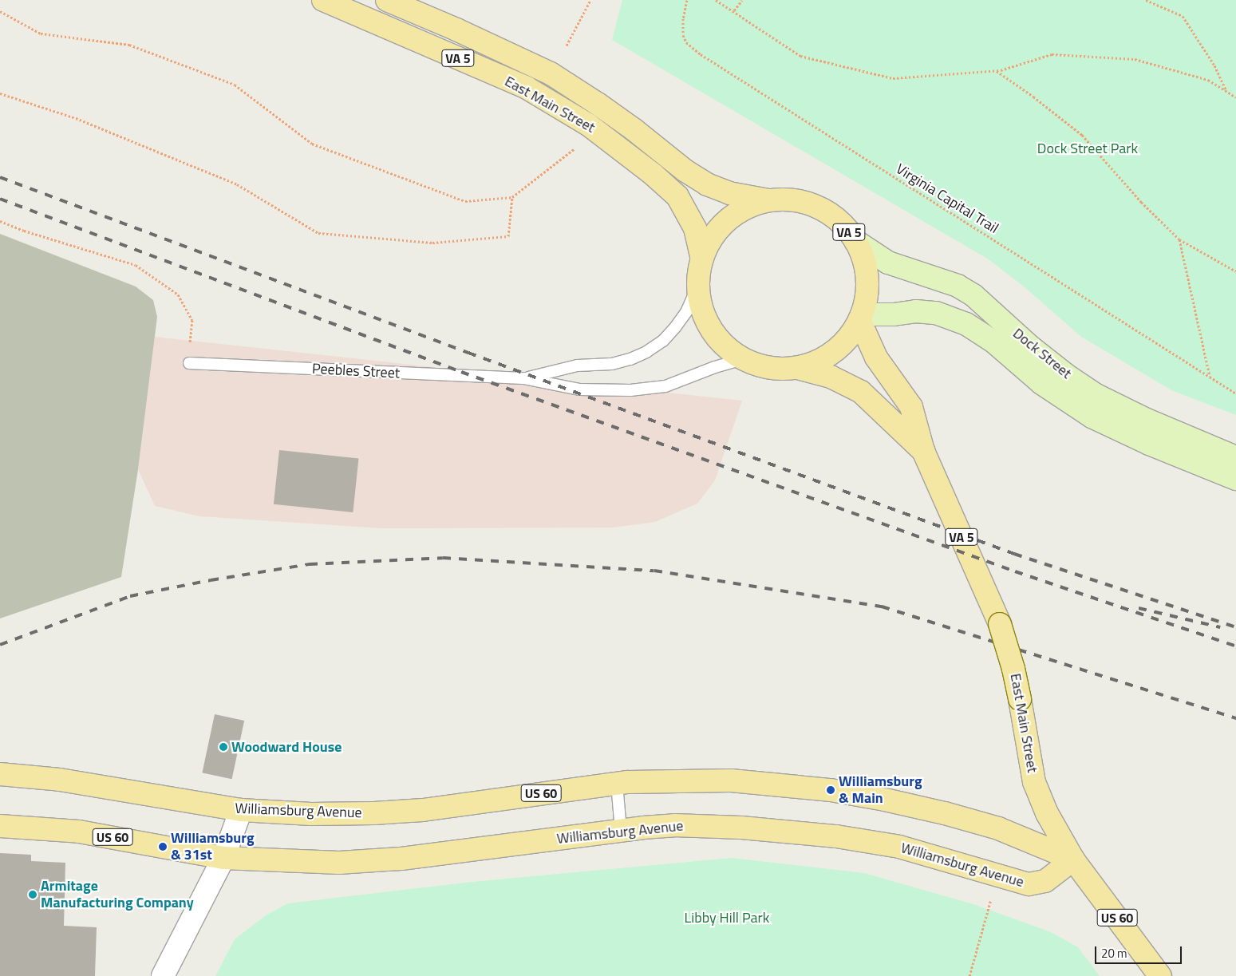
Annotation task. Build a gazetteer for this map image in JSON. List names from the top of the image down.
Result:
{
  "streets": {
    "main road": [
      "VA 5",
      "East Main Street",
      "Dock Street",
      "US 60",
      "Williamsburg Avenue"
    ],
    "lane": ["Peebles Street"],
    "path": ["Virginia Capital Trail"]
  },
  "crossings": [
    ["VA 5", "East Main Street"],
    ["VA 5", "Dock Street"],
    ["VA 5", "Peebles Street"],
    ["East Main Street", "Dock Street"],
    ["East Main Street", "Williamsburg Avenue"]
  ],
  "parks": ["Dock Street Park", "Libby Hill Park"],
  "places": [
    "Woodward House",
    "Williamsburg & Main",
    "Williamsburg & 31st",
    "Armitage Manufacturing Company"
  ],
  "scale_bar": "20 m"
}
